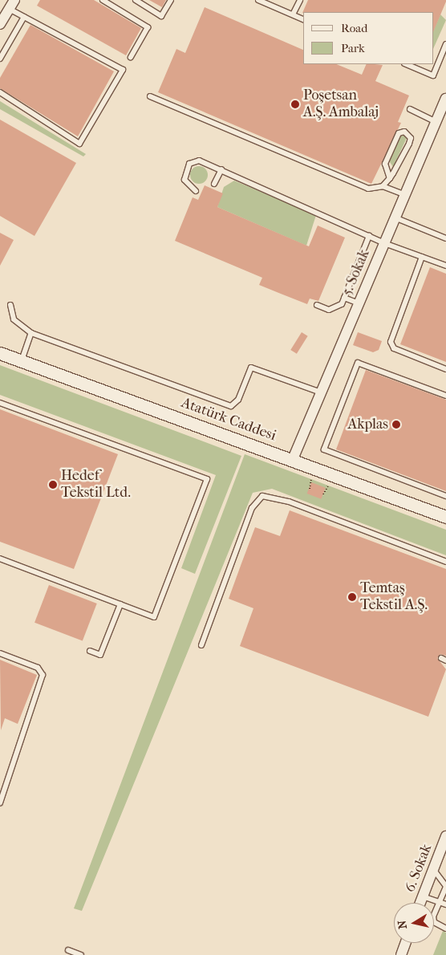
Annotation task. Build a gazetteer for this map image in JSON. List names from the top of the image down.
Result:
{
  "streets": {
    "street": ["5. Sokak", "Atatürk Caddesi", "6. Sokak"]
  },
  "crossings": [
    ["5. Sokak", "Atatürk Caddesi"]
  ],
  "places": [
    "Poşetsan A.Ş. Ambalaj",
    "Akplas",
    "Hedef Tekstil Ltd.",
    "Temtaş Tekstil A.Ş."
  ],
  "legend": ["Road", "Park"],
  "north": "left"
}
